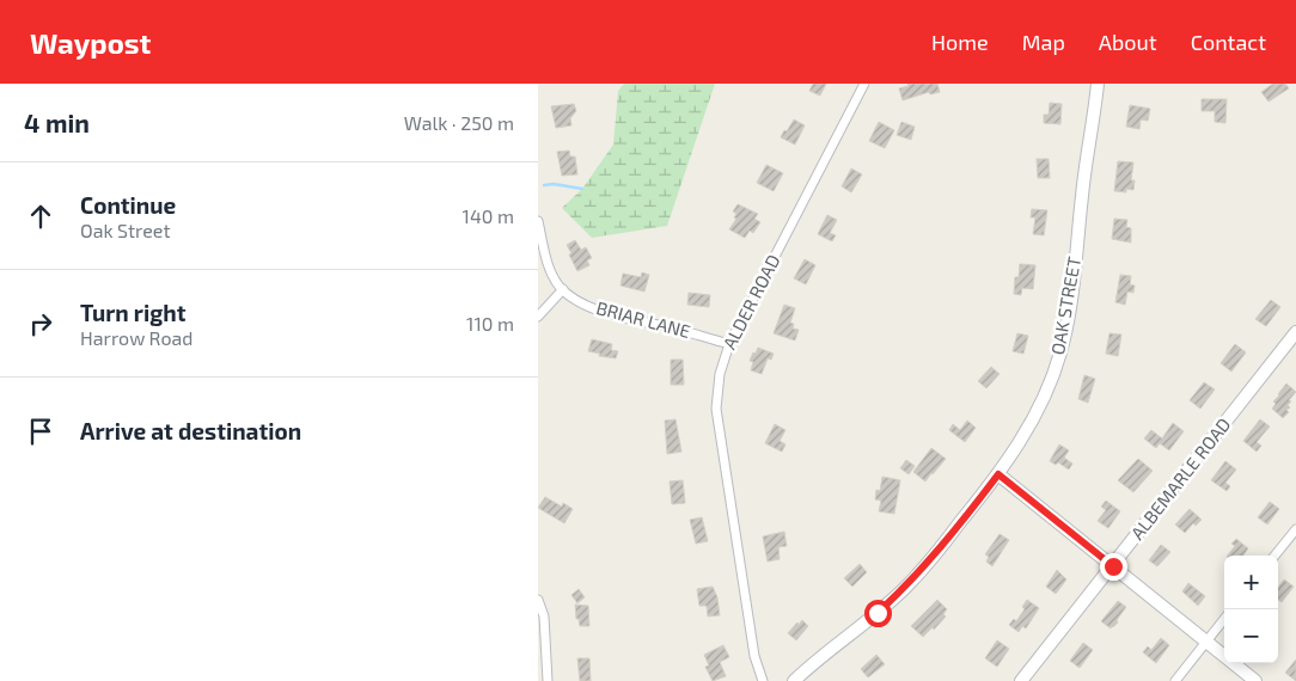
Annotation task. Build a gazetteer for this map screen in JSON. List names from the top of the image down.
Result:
{
  "streets": {
    "street": [
      "ALDER ROAD",
      "OAK STREET",
      "BRIAR LANE",
      "ALBEMARLE ROAD"
    ]
  },
  "crossings": [
    ["ALDER ROAD", "BRIAR LANE"]
  ],
  "page": {
    "header": "Waypost",
    "nav": [
      "Home",
      "Map",
      "About",
      "Contact"
    ],
    "heading": ["4 min", "Walk · 250 m"],
    "list": [
      ["Continue", "Oak Street", "140 m"],
      ["Turn right", "Harrow Road", "110 m"],
      "Arrive at destination"
    ],
    "map_buttons": ["+", "−"]
  }
}
